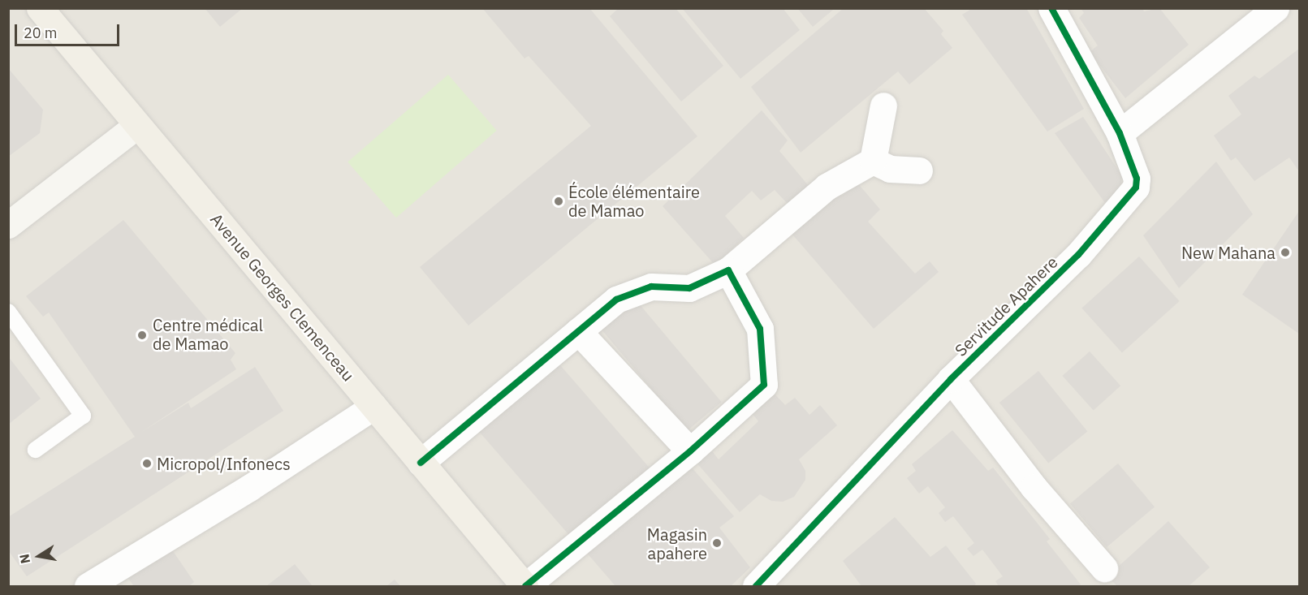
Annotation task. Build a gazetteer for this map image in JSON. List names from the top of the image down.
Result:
{
  "streets": {
    "main road": ["Avenue Georges Clemenceau"],
    "street": ["Servitude Apahere"]
  },
  "places": [
    "École élémentaire de Mamao",
    "New Mahana",
    "Centre médical de Mamao",
    "Micropol/Infonecs",
    "Magasin apahere"
  ],
  "scale_bar": "20 m",
  "north": "left"
}
